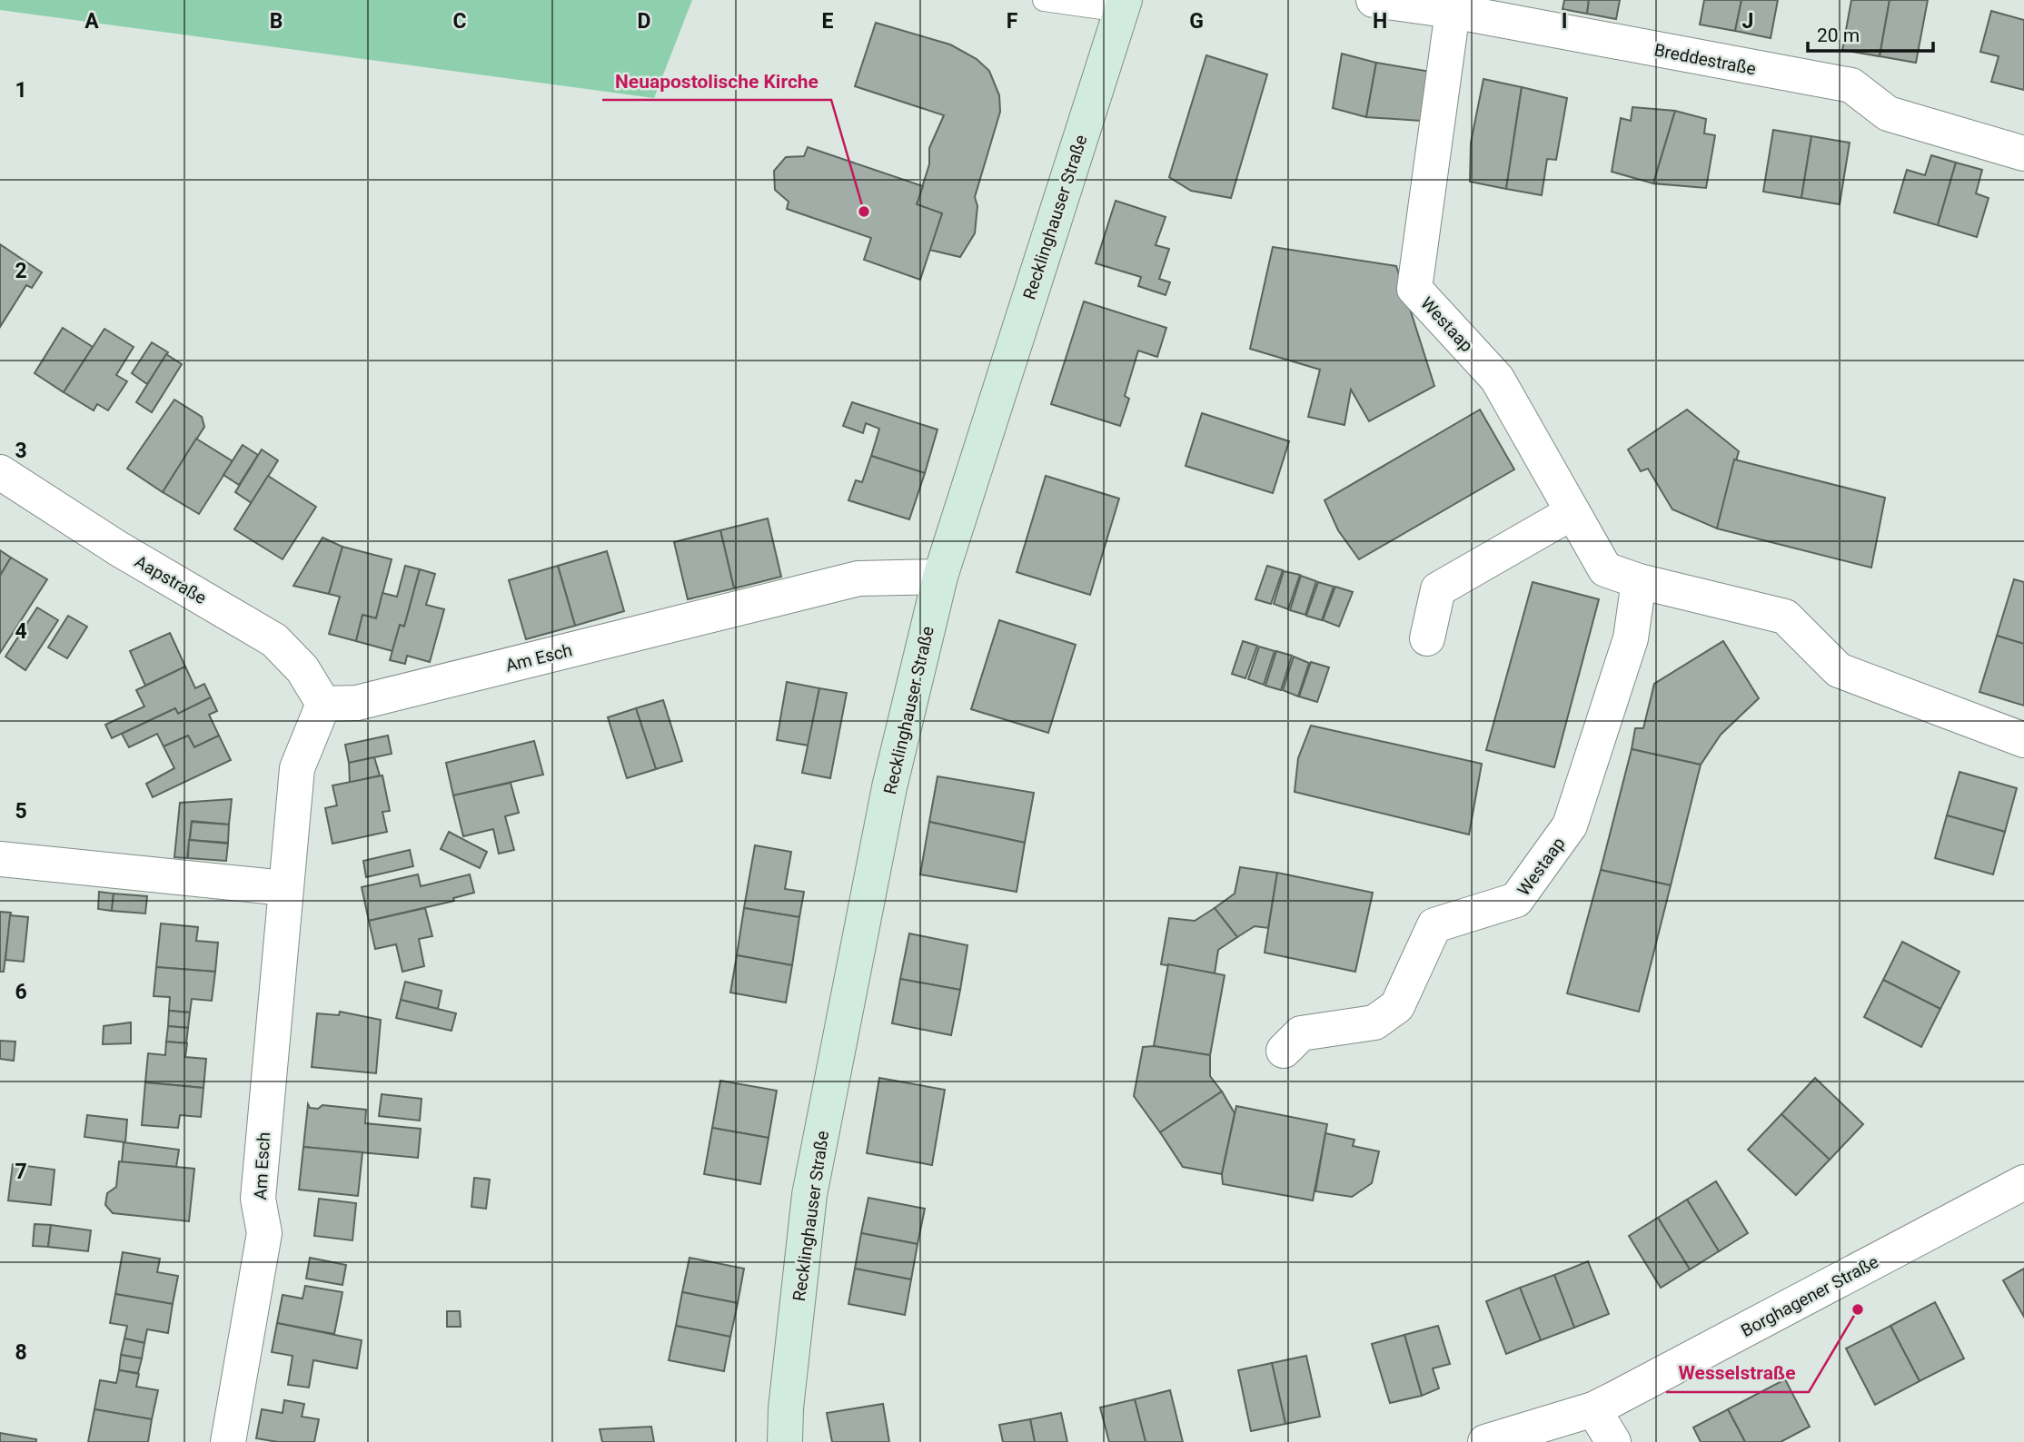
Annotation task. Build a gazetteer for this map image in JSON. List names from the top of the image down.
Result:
{
  "streets": {
    "street": [
      "Breddestraße",
      "Recklinghauser Straße",
      "Westaap",
      "Aapstraße",
      "Am Esch",
      "Borghagener Straße"
    ]
  },
  "crossings": [
    ["Breddestraße", "Westaap"],
    ["Recklinghauser Straße", "Am Esch"],
    ["Aapstraße", "Am Esch"]
  ],
  "places": ["Neuapostolische Kirche", "Wesselstraße"],
  "scale_bar": "20 m",
  "grid": {
    "columns": [
      "A",
      "B",
      "C",
      "D",
      "E",
      "F",
      "G",
      "H",
      "I",
      "J"
    ],
    "rows": [
      "1",
      "2",
      "3",
      "4",
      "5",
      "6",
      "7",
      "8"
    ]
  }
}
